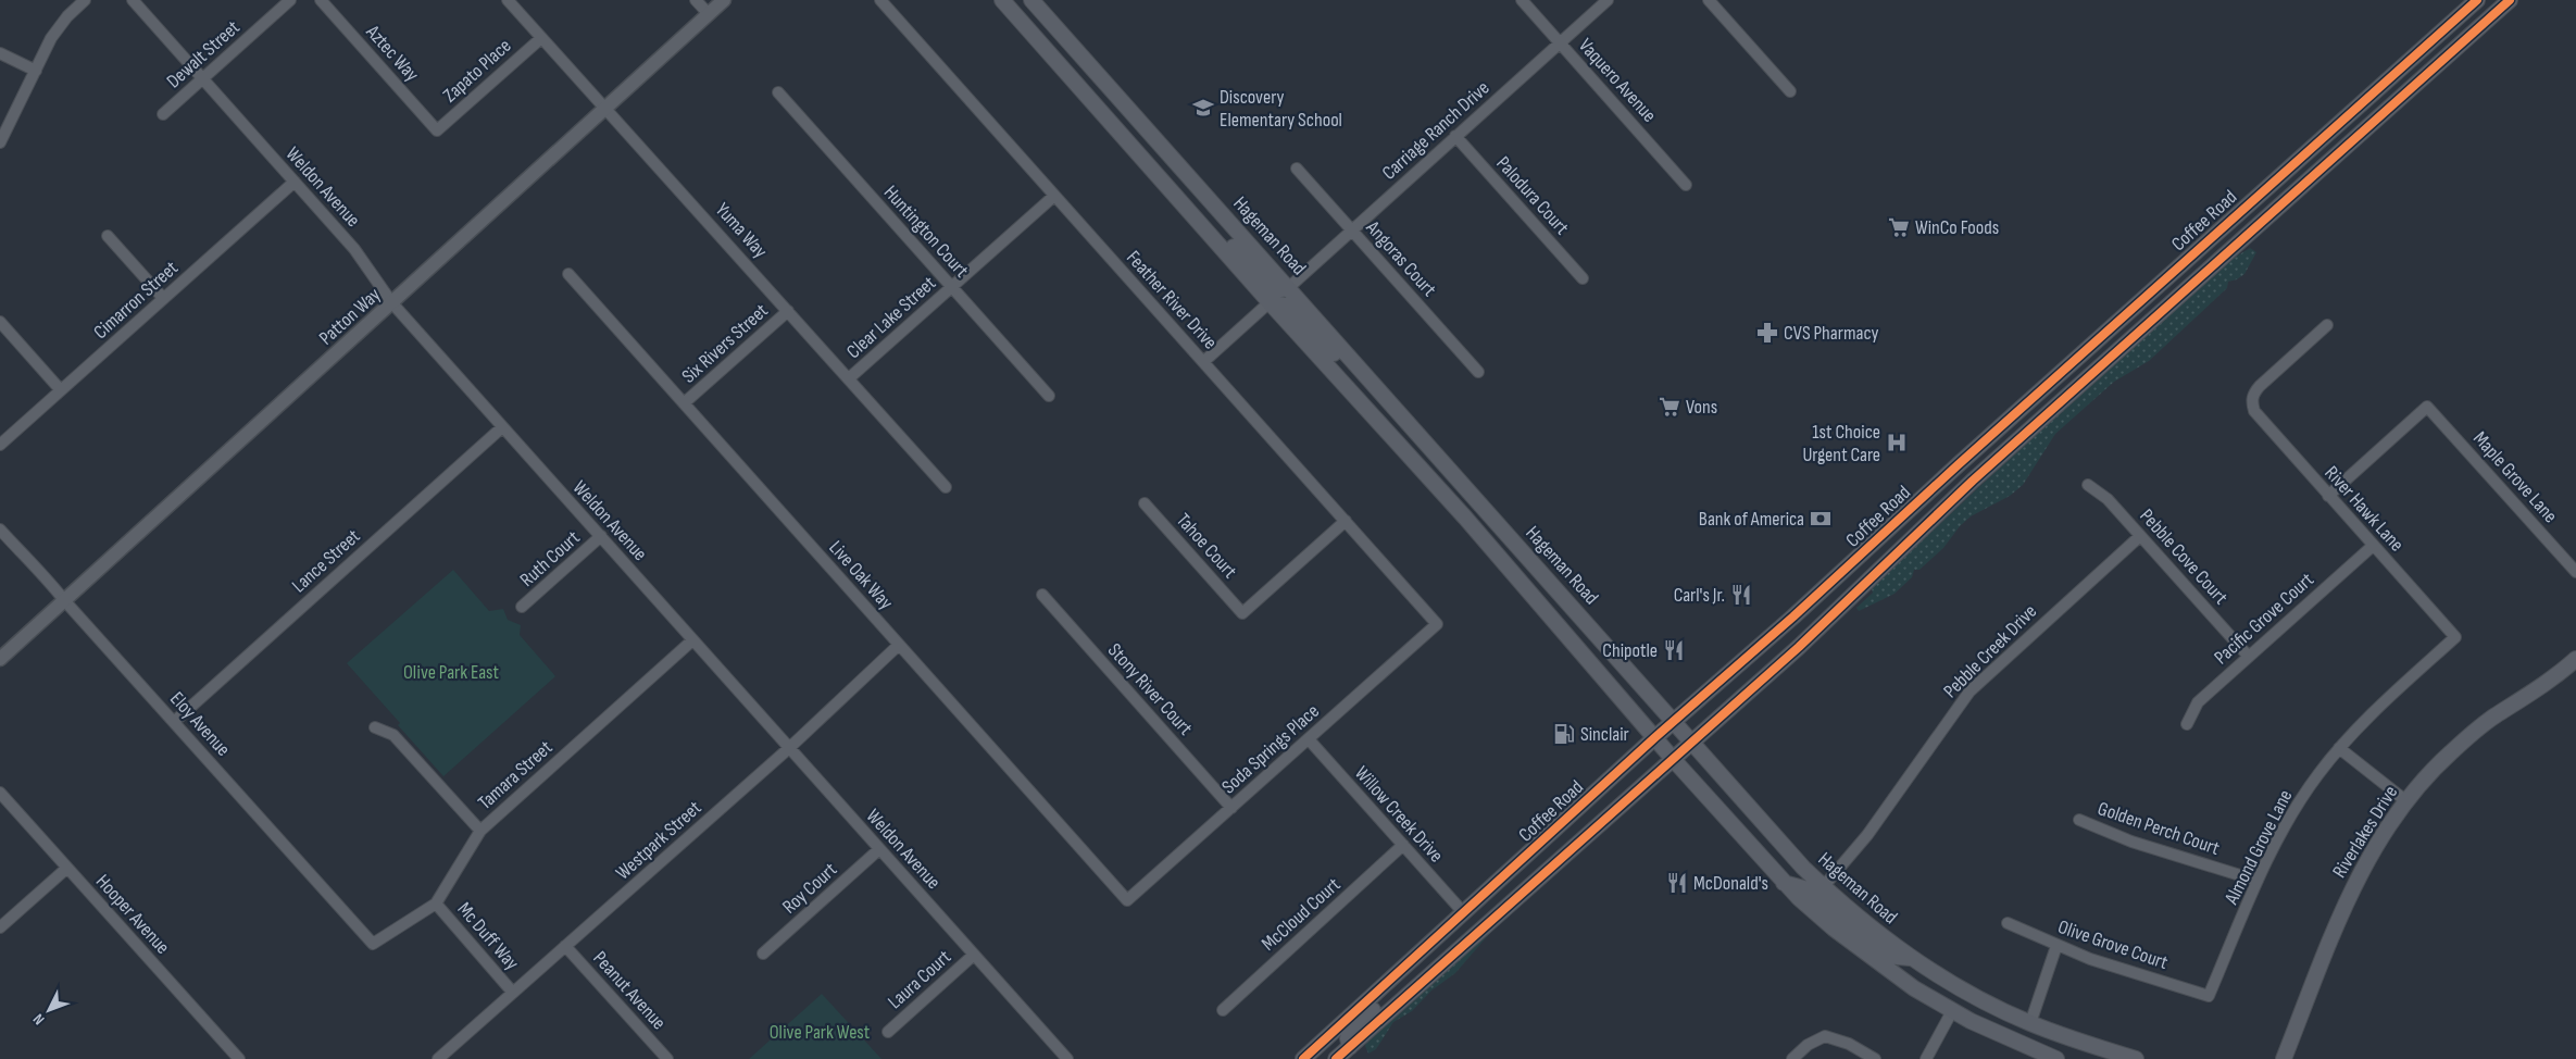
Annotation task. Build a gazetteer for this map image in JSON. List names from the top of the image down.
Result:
{
  "streets": {
    "main road": ["Coffee Road", "Hageman Road", "Riverlakes Drive"],
    "street": [
      "Aztec Way",
      "Dewalt Street",
      "Zapato Place",
      "Vaquero Avenue",
      "Carriage Ranch Drive",
      "Weldon Avenue",
      "Palodura Court",
      "Yuma Way",
      "Huntington Court",
      "Angoras Court",
      "Cimarron Street",
      "Feather River Drive",
      "Patton Way",
      "Clear Lake Street",
      "Six Rivers Street",
      "Maple Grove Lane",
      "River Hawk Lane",
      "Tahoe Court",
      "Pebble Cove Court",
      "Ruth Court",
      "Lance Street",
      "Live Oak Way",
      "Pacific Grove Court",
      "Pebble Creek Drive",
      "Stony River Court",
      "Eloy Avenue",
      "Soda Springs Place",
      "Tamara Street",
      "Willow Creek Drive",
      "Golden Perch Court",
      "Westpark Street",
      "Almond Grove Lane",
      "Roy Court",
      "Hooper Avenue",
      "McCloud Court",
      "Mc Duff Way",
      "Olive Grove Court",
      "Laura Court",
      "Peanut Avenue"
    ]
  },
  "crossings": [
    ["Aztec Way", "Zapato Place"],
    ["Dewalt Street", "Weldon Avenue"],
    ["Zapato Place", "Yuma Way"],
    ["Vaquero Avenue", "Carriage Ranch Drive"],
    ["Carriage Ranch Drive", "Palodura Court"],
    ["Carriage Ranch Drive", "Hageman Road"],
    ["Carriage Ranch Drive", "Angoras Court"],
    ["Weldon Avenue", "Cimarron Street"],
    ["Weldon Avenue", "Patton Way"],
    ["Weldon Avenue", "Ruth Court"],
    ["Weldon Avenue", "Lance Street"],
    ["Weldon Avenue", "Tamara Street"],
    ["Weldon Avenue", "Westpark Street"],
    ["Weldon Avenue", "Roy Court"],
    ["Weldon Avenue", "Laura Court"],
    ["Coffee Road", "Hageman Road"],
    ["Coffee Road", "Willow Creek Drive"],
    ["Yuma Way", "Patton Way"],
    ["Yuma Way", "Clear Lake Street"],
    ["Yuma Way", "Six Rivers Street"],
    ["Huntington Court", "Clear Lake Street"],
    ["Hageman Road", "Pebble Creek Drive"],
    ["Feather River Drive", "Clear Lake Street"],
    ["Feather River Drive", "Tahoe Court"],
    ["Feather River Drive", "Soda Springs Place"],
    ["Patton Way", "Eloy Avenue"],
    ["Six Rivers Street", "Live Oak Way"],
    ["Maple Grove Lane", "River Hawk Lane"],
    ["River Hawk Lane", "Pacific Grove Court"],
    ["River Hawk Lane", "Almond Grove Lane"],
    ["Pebble Cove Court", "Pacific Grove Court"],
    ["Pebble Cove Court", "Pebble Creek Drive"],
    ["Lance Street", "Eloy Avenue"],
    ["Live Oak Way", "Soda Springs Place"],
    ["Live Oak Way", "Westpark Street"],
    ["Stony River Court", "Soda Springs Place"],
    ["Eloy Avenue", "Tamara Street"],
    ["Soda Springs Place", "Willow Creek Drive"],
    ["Tamara Street", "Mc Duff Way"],
    ["Willow Creek Drive", "McCloud Court"],
    ["Golden Perch Court", "Almond Grove Lane"],
    ["Westpark Street", "Mc Duff Way"],
    ["Westpark Street", "Peanut Avenue"],
    ["Almond Grove Lane", "Olive Grove Court"]
  ],
  "parks": ["Olive Park East", "Olive Park West"],
  "places": {
    "school or university": ["Discovery Elementary School"],
    "supermarket": ["WinCo Foods", "Vons"],
    "pharmacy": ["CVS Pharmacy"],
    "hospital": ["1st Choice Urgent Care"],
    "bank": ["Bank of America"],
    "restaurant": ["Carl's Jr.", "Chipotle", "McDonald's"],
    "fuel station": ["Sinclair"]
  },
  "north": "bottom left"
}
